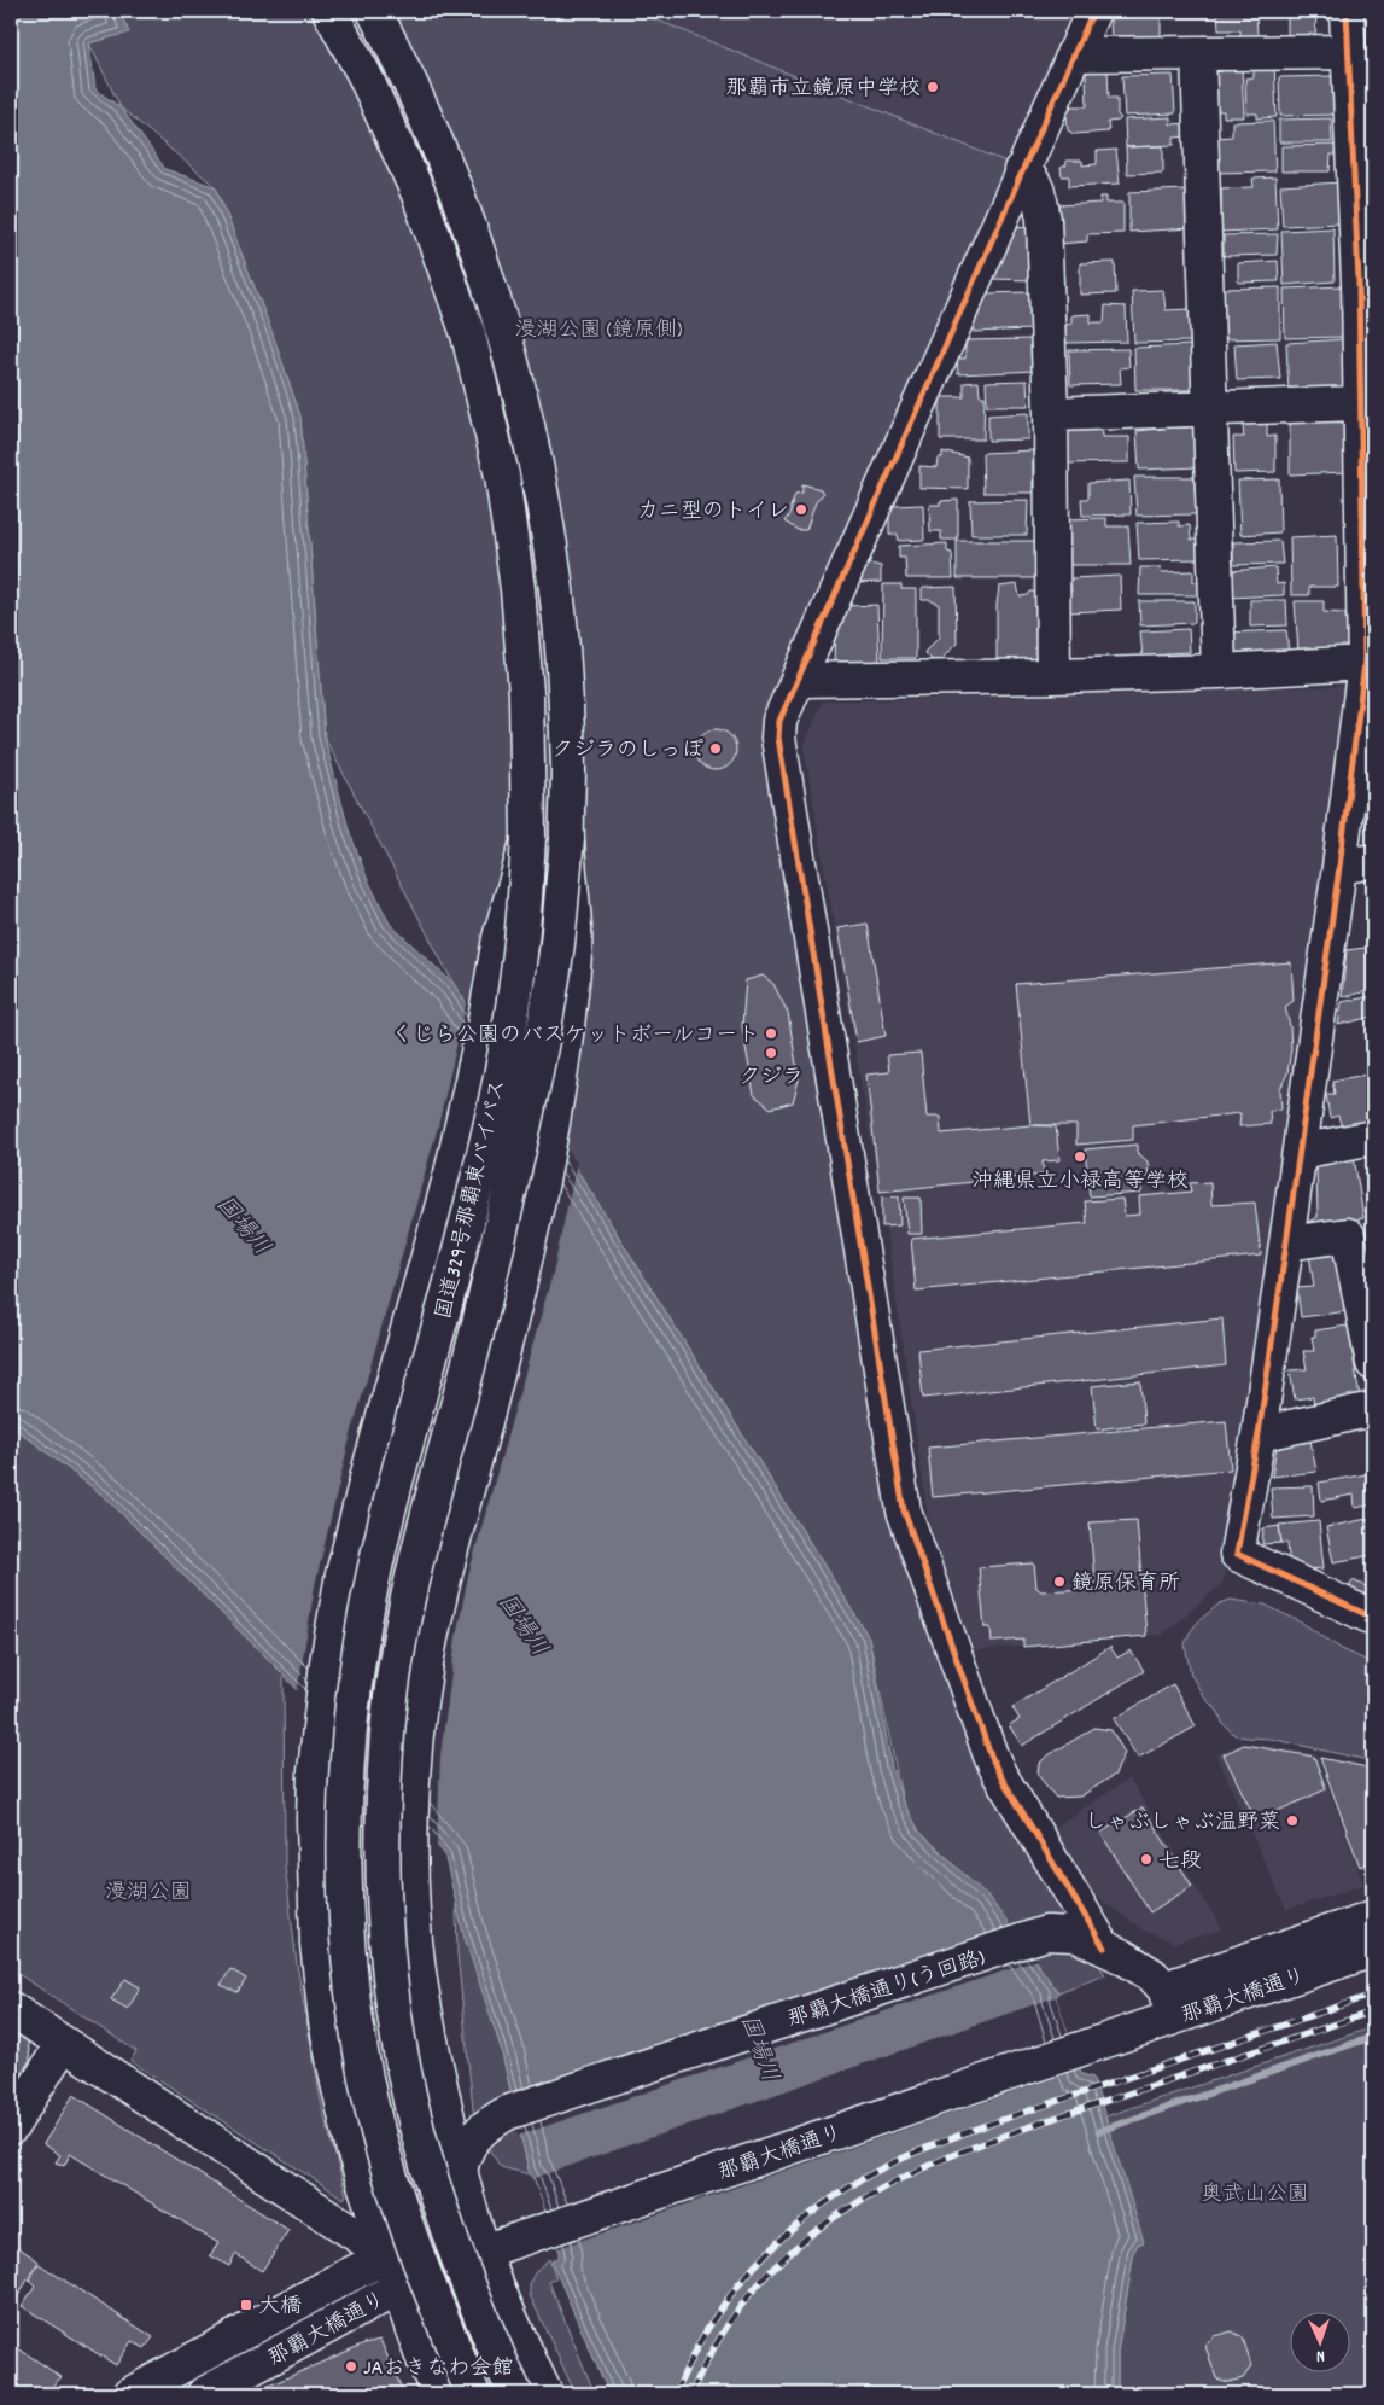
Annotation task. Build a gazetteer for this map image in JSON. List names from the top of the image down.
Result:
{
  "streets": {
    "main road": ["国道329号那覇東バイパス", "那覇大橋通り(う回路)", "那覇大橋通り"]
  },
  "crossings": [
    ["那覇大橋通り(う回路)", "那覇大橋通り"]
  ],
  "water": ["国場川"],
  "parks": ["漫湖公園 (鏡原側)", "漫湖公園", "奥武山公園"],
  "places": {
    "other": [
      "那覇市立鏡原中学校",
      "カニ型のトイレ",
      "クジラのしっぽ",
      "くじら公園のバスケットボールコート",
      "クジラ",
      "沖縄県立小禄高等学校",
      "鏡原保育所",
      "しゃぶしゃぶ温野菜",
      "七段",
      "JAおきなわ会館"
    ],
    "transit": ["大橋"]
  },
  "north": "bottom"
}
